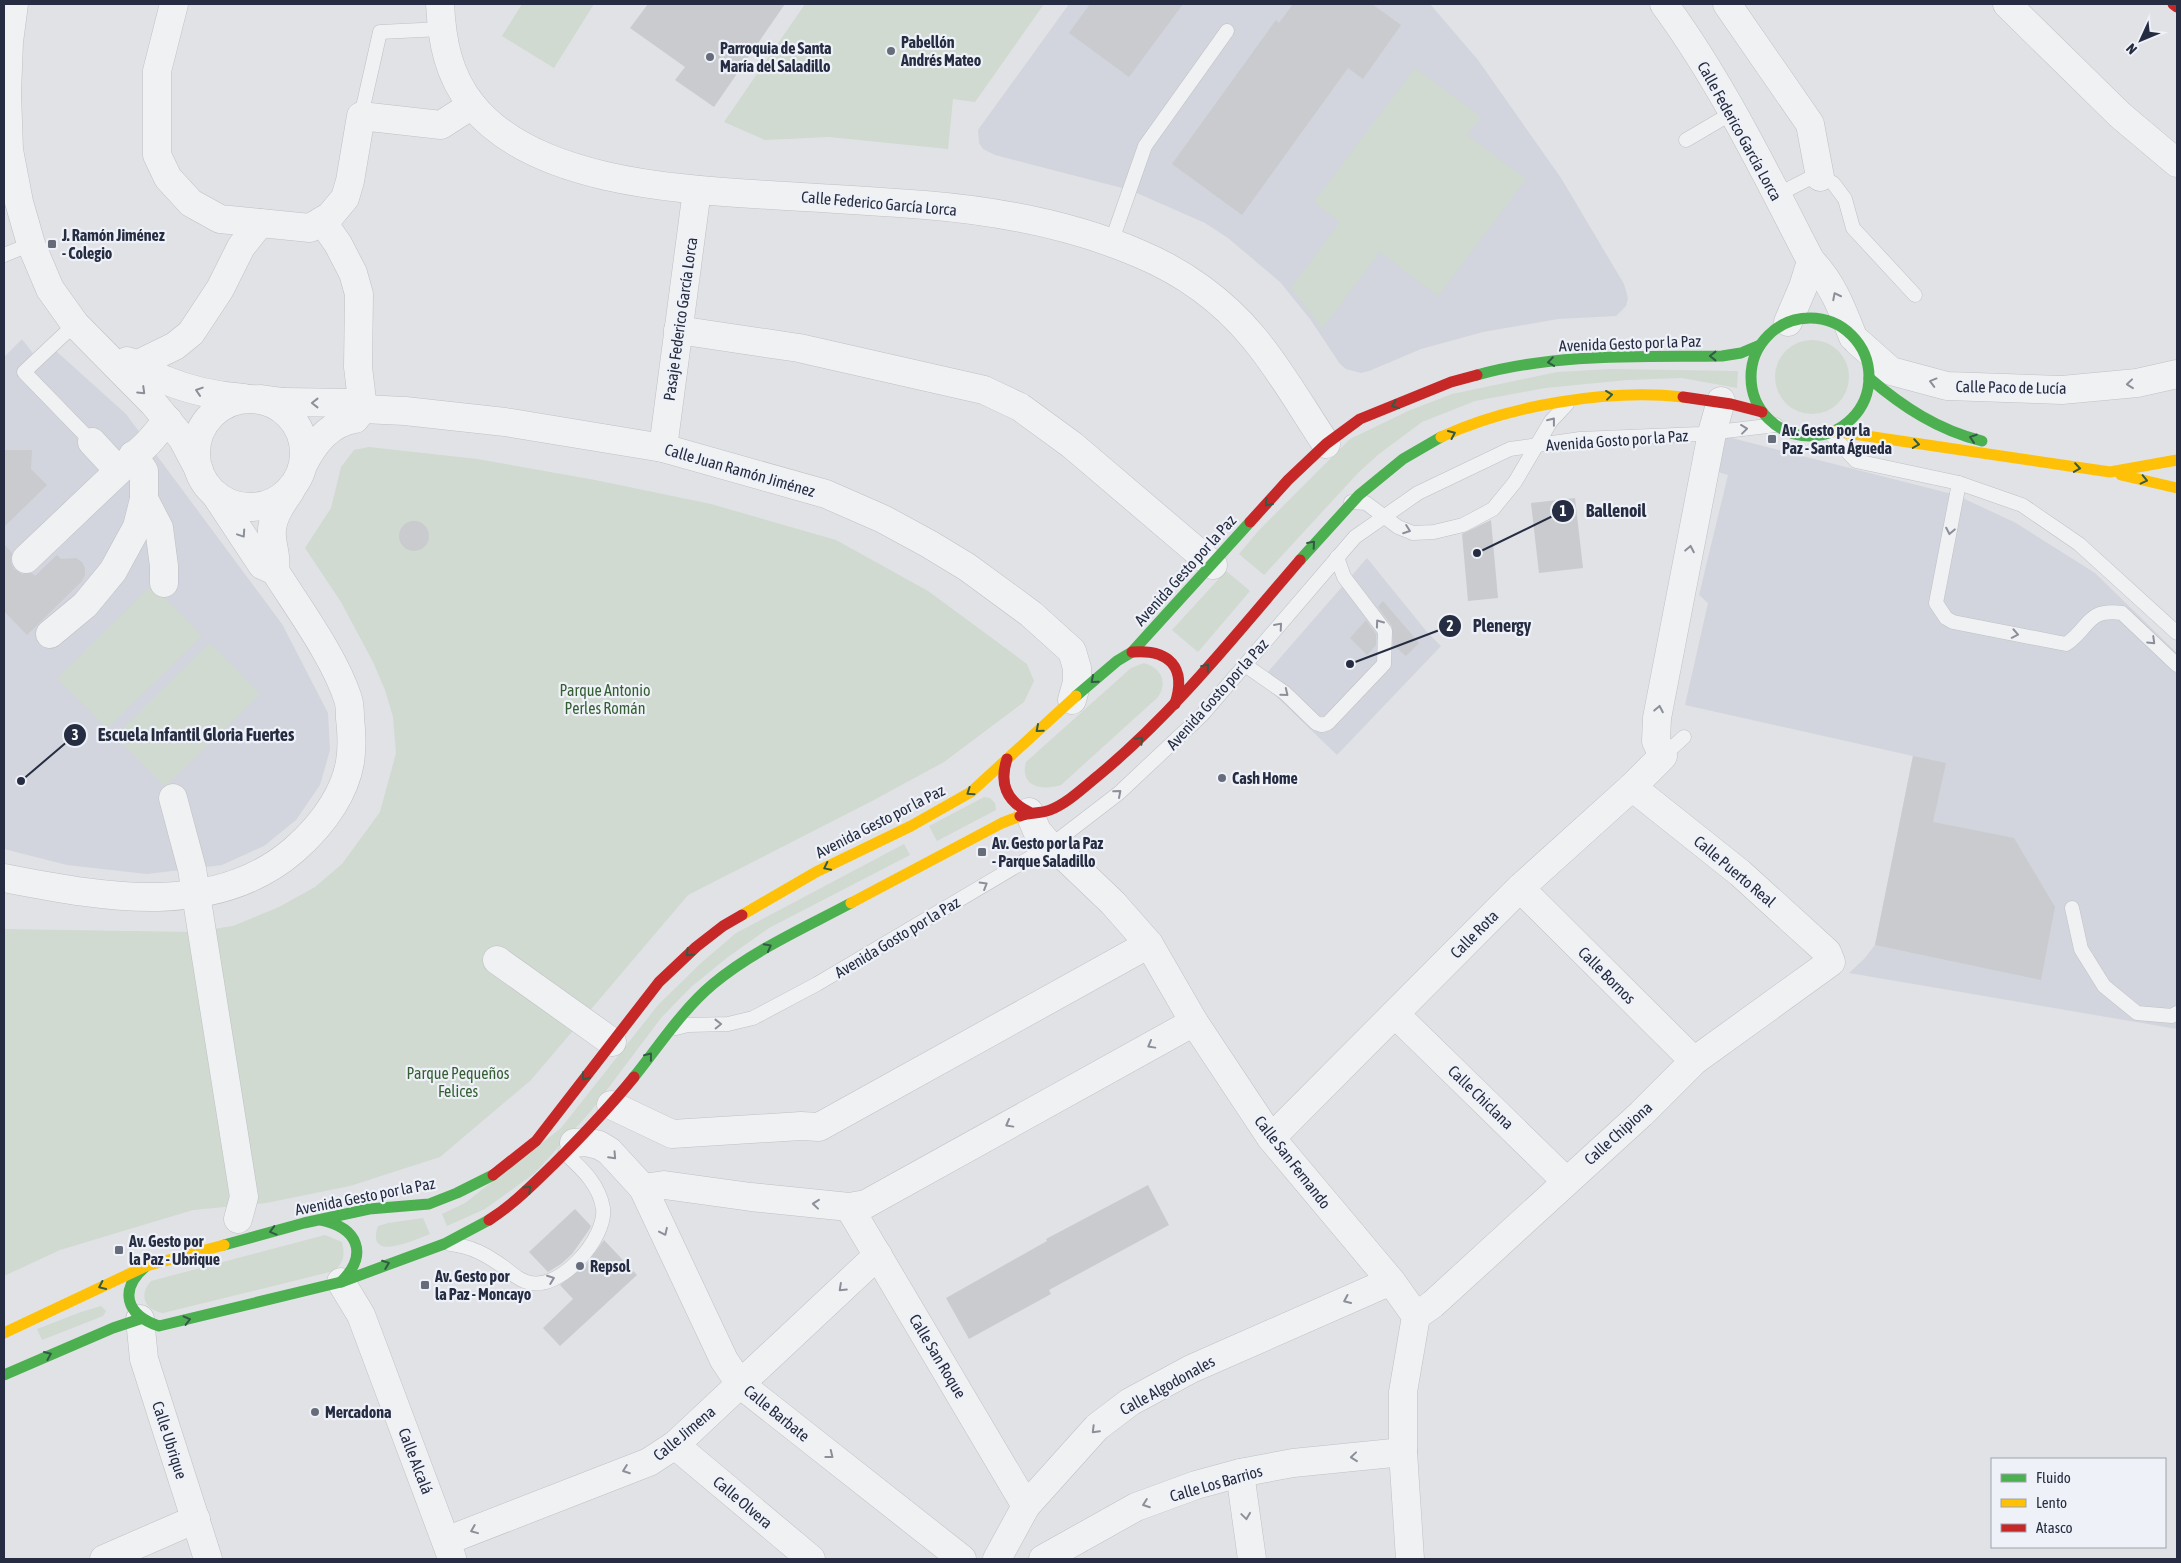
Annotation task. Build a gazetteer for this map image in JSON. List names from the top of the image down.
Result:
{
  "streets": {
    "main road": ["Avenida Gesto por la Paz"],
    "street": [
      "Calle Federico García Lorca",
      "Pasaje Federico García Lorca",
      "Calle Paco de Lucía",
      "Calle Juan Ramón Jiménez",
      "Calle Puerto Real",
      "Calle Rota",
      "Calle Bornos",
      "Calle Chiclana",
      "Calle Chipiona",
      "Calle San Fernando",
      "Calle San Roque",
      "Calle Algodonales",
      "Calle Barbate",
      "Calle Jimena",
      "Calle Ubrique",
      "Calle Alcalá",
      "Calle Los Barrios",
      "Calle Olvera"
    ],
    "lane": ["Avenida Gosto por la Paz"]
  },
  "crossings": [
    ["Calle Federico García Lorca", "Pasaje Federico García Lorca"],
    ["Calle Federico García Lorca", "Avenida Gesto por la Paz"],
    ["Calle Federico García Lorca", "Calle Paco de Lucía"],
    ["Calle Federico García Lorca", "Avenida Gosto por la Paz"],
    ["Pasaje Federico García Lorca", "Calle Juan Ramón Jiménez"],
    ["Avenida Gesto por la Paz", "Calle Paco de Lucía"],
    ["Avenida Gesto por la Paz", "Avenida Gosto por la Paz"],
    ["Avenida Gesto por la Paz", "Calle Juan Ramón Jiménez"],
    ["Calle Paco de Lucía", "Avenida Gosto por la Paz"],
    ["Avenida Gosto por la Paz", "Calle San Fernando"],
    ["Calle Puerto Real", "Calle Rota"],
    ["Calle Puerto Real", "Calle Chipiona"],
    ["Calle Rota", "Calle Bornos"],
    ["Calle Rota", "Calle Chiclana"],
    ["Calle Rota", "Calle San Fernando"],
    ["Calle Bornos", "Calle Chipiona"],
    ["Calle Chiclana", "Calle Chipiona"],
    ["Calle Chipiona", "Calle San Fernando"],
    ["Calle San Fernando", "Calle Algodonales"],
    ["Calle San Roque", "Calle Algodonales"],
    ["Calle San Roque", "Calle Jimena"],
    ["Calle Barbate", "Calle Jimena"],
    ["Calle Jimena", "Calle Alcalá"],
    ["Calle Jimena", "Calle Olvera"]
  ],
  "one_way": [
    "Calle Paco de Lucía",
    "Avenida Gosto por la Paz",
    "Calle Algodonales",
    "Calle Barbate",
    "Calle Jimena",
    "Calle Los Barrios"
  ],
  "parks": ["Parque Antonio Perles Román", "Parque Pequeños Felices"],
  "places": {
    "other": [
      "Pabellón Andrés Mateo",
      "Parroquia de Santa María del Saladillo",
      "Ballenoil",
      "Plenergy",
      "Cash Home",
      "Escuela Infantil Gloria Fuertes",
      "Repsol",
      "Mercadona"
    ],
    "transit": [
      "J. Ramón Jiménez - Colegio",
      "Av. Gesto por la Paz - Santa Águeda",
      "Av. Gesto por la Paz - Parque Saladillo",
      "Av. Gesto por la Paz - Ubrique",
      "Av. Gesto por la Paz - Moncayo"
    ]
  },
  "legend": ["Fluido", "Lento", "Atasco"],
  "north": "bottom left"
}
